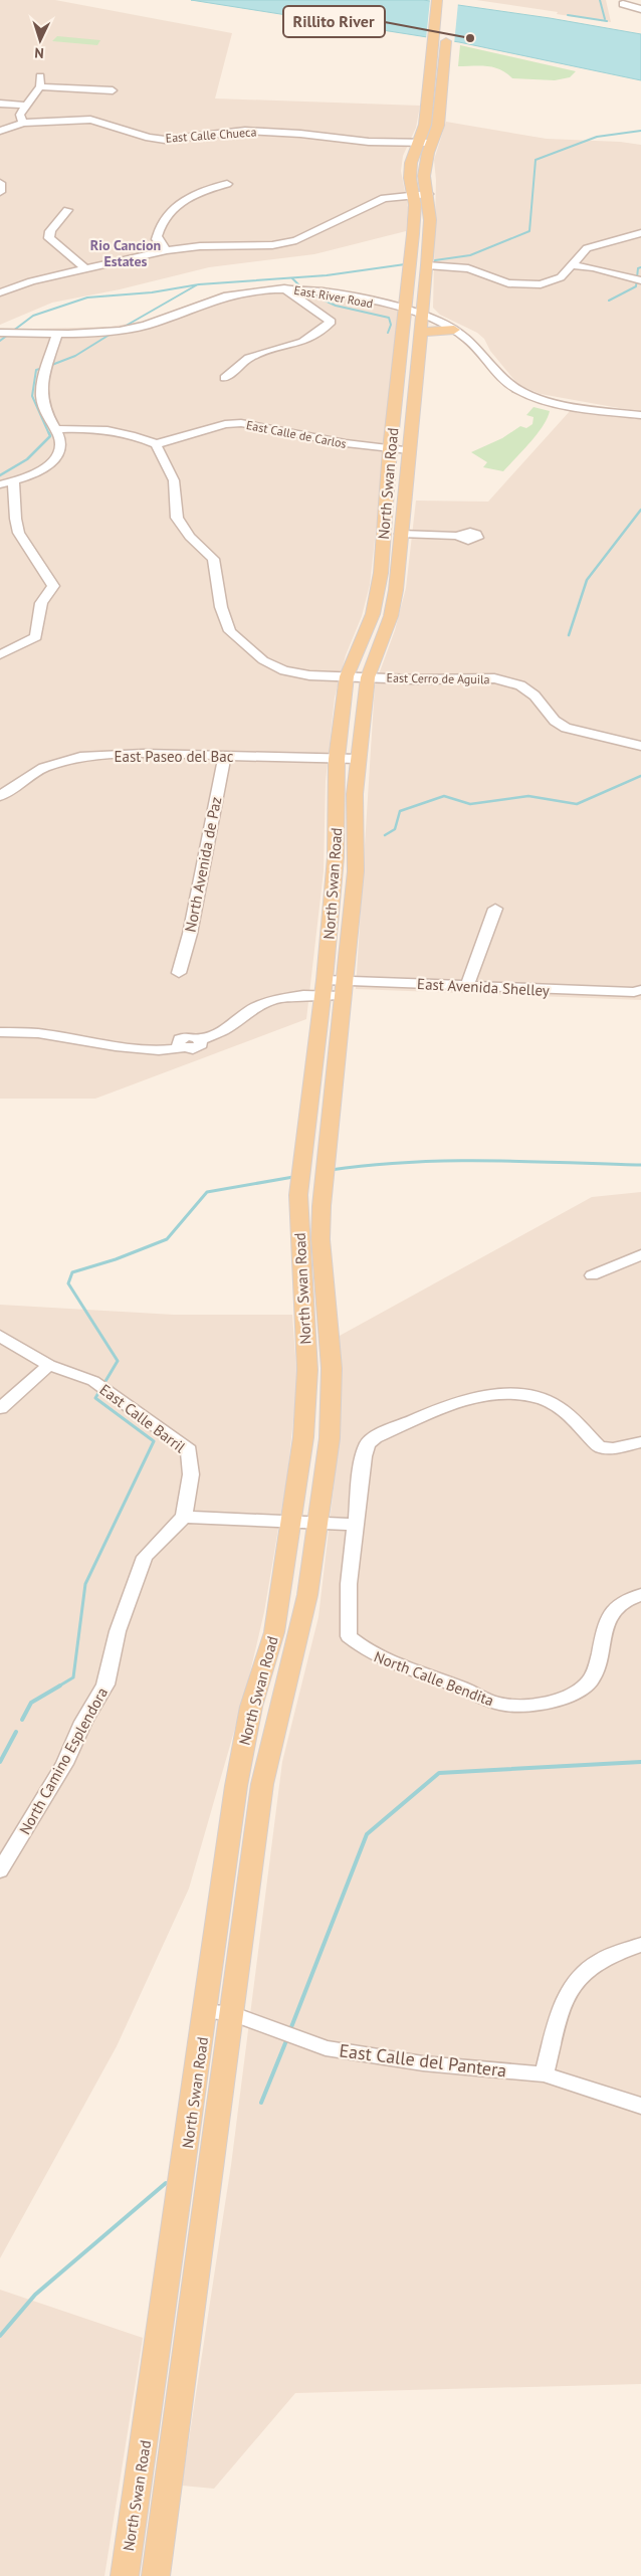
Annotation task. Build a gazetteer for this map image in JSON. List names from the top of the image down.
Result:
{
  "streets": {
    "main road": ["North Swan Road"],
    "street": [
      "East Calle Chueca",
      "East River Road",
      "East Calle de Carlos",
      "East Cerro de Aguila",
      "East Paseo del Bac",
      "North Avenida de Paz",
      "East Avenida Shelley",
      "East Calle Barril",
      "North Calle Bendita",
      "North Camino Esplendora",
      "East Calle del Pantera"
    ]
  },
  "crossings": [
    ["East Calle Chueca", "North Swan Road"],
    ["East River Road", "North Swan Road"],
    ["East Calle de Carlos", "North Swan Road"],
    ["East Calle de Carlos", "East Cerro de Aguila"],
    ["North Swan Road", "East Cerro de Aguila"],
    ["North Swan Road", "East Paseo del Bac"],
    ["North Swan Road", "East Avenida Shelley"],
    ["North Swan Road", "East Calle del Pantera"],
    ["East Paseo del Bac", "North Avenida de Paz"],
    ["East Calle Barril", "North Camino Esplendora"]
  ],
  "districts": ["Rio Cancion Estates"],
  "places": ["Rillito River"],
  "north": "bottom"
}
